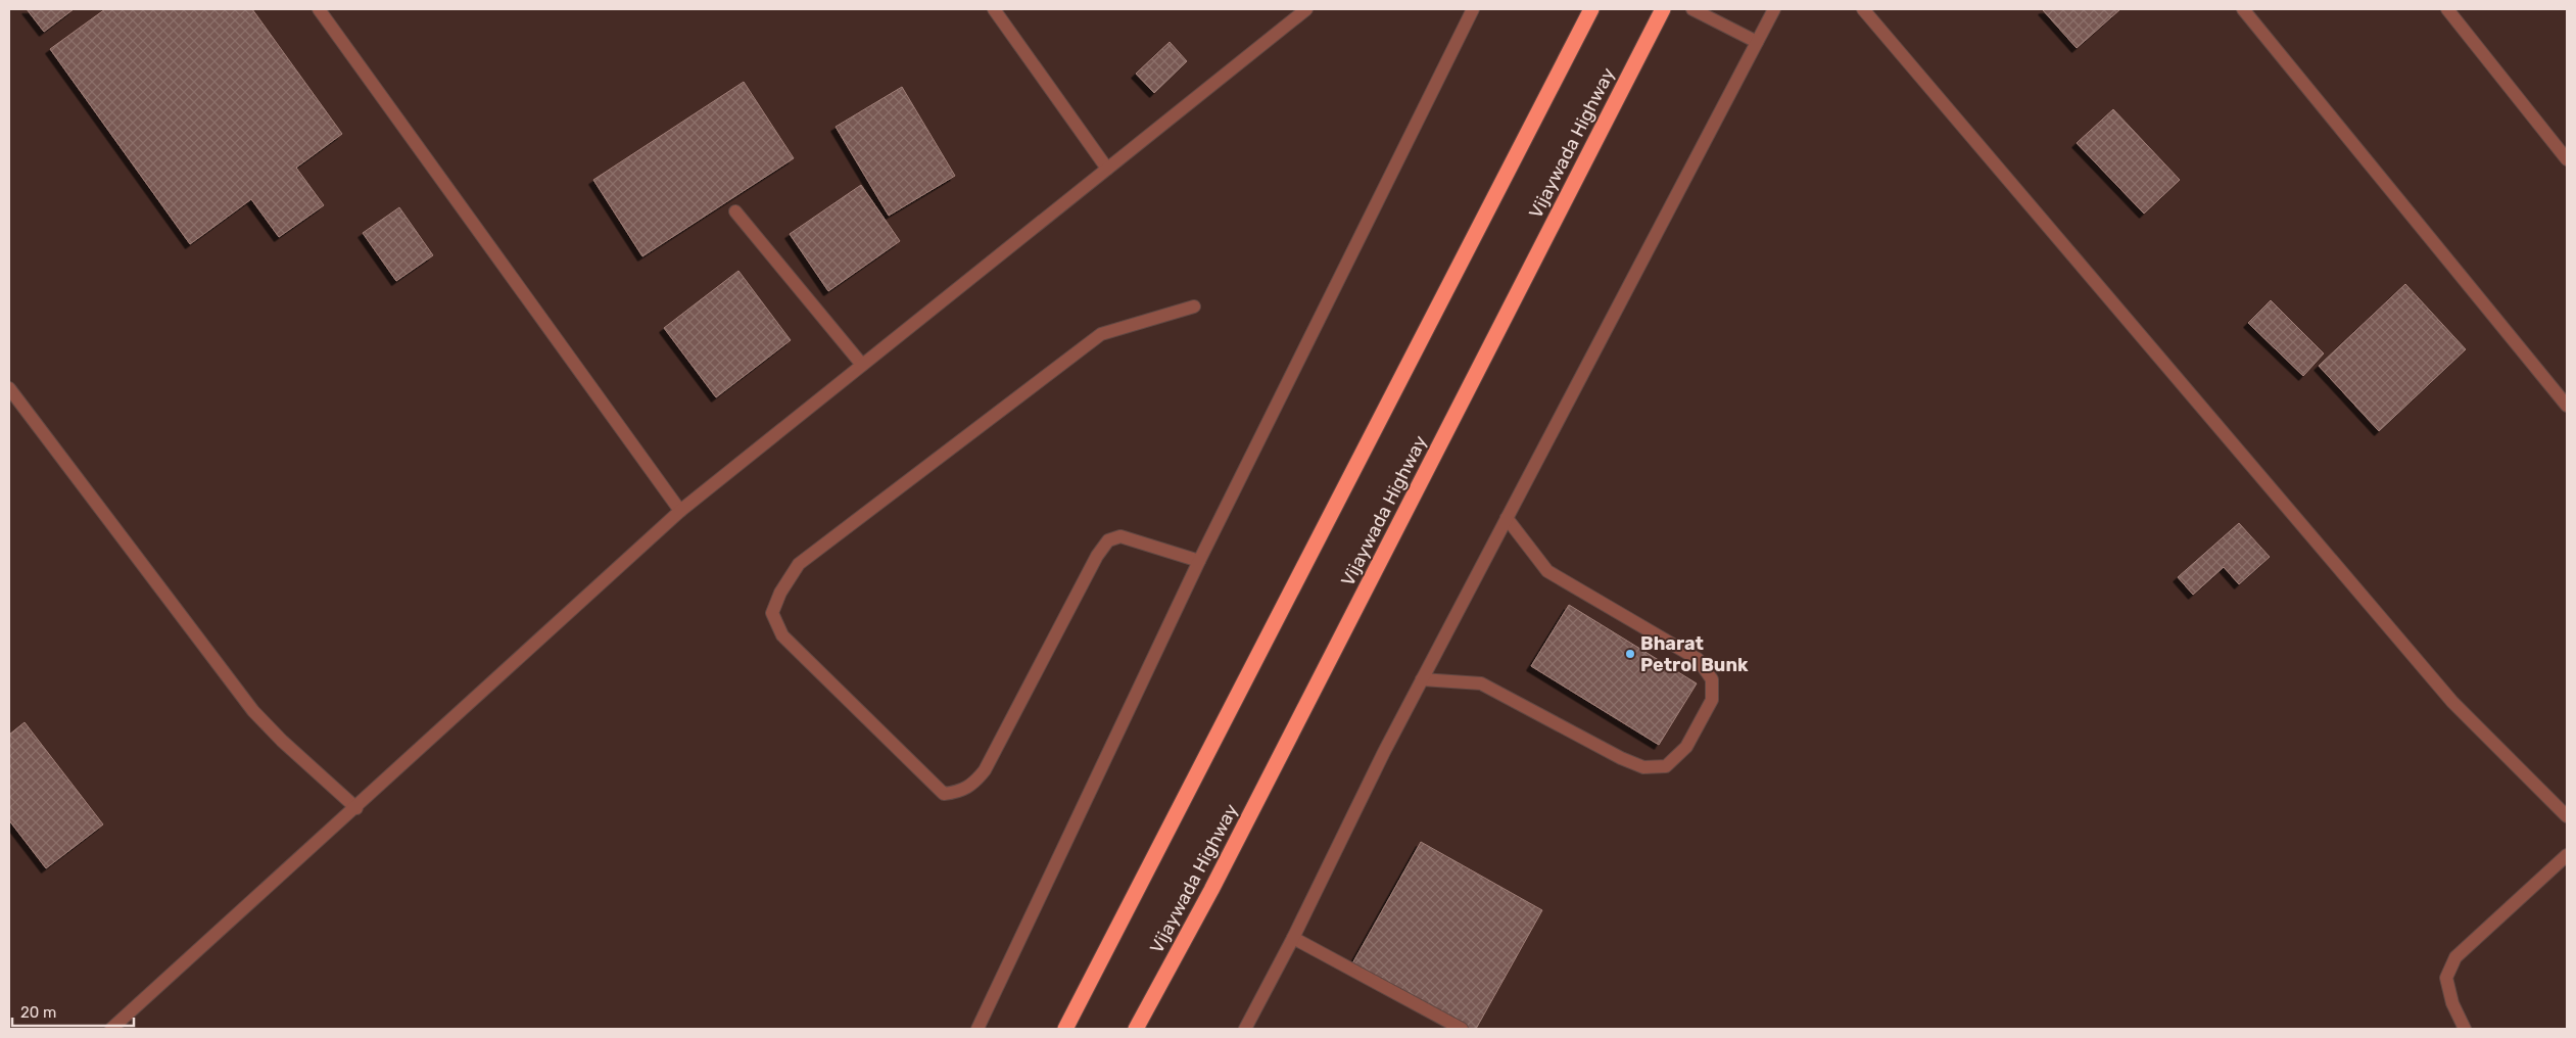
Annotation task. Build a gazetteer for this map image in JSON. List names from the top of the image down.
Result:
{
  "streets": {
    "highway": ["Vijaywada Highway"]
  },
  "places": ["Bharat Petrol Bunk"],
  "scale_bar": "20 m"
}
